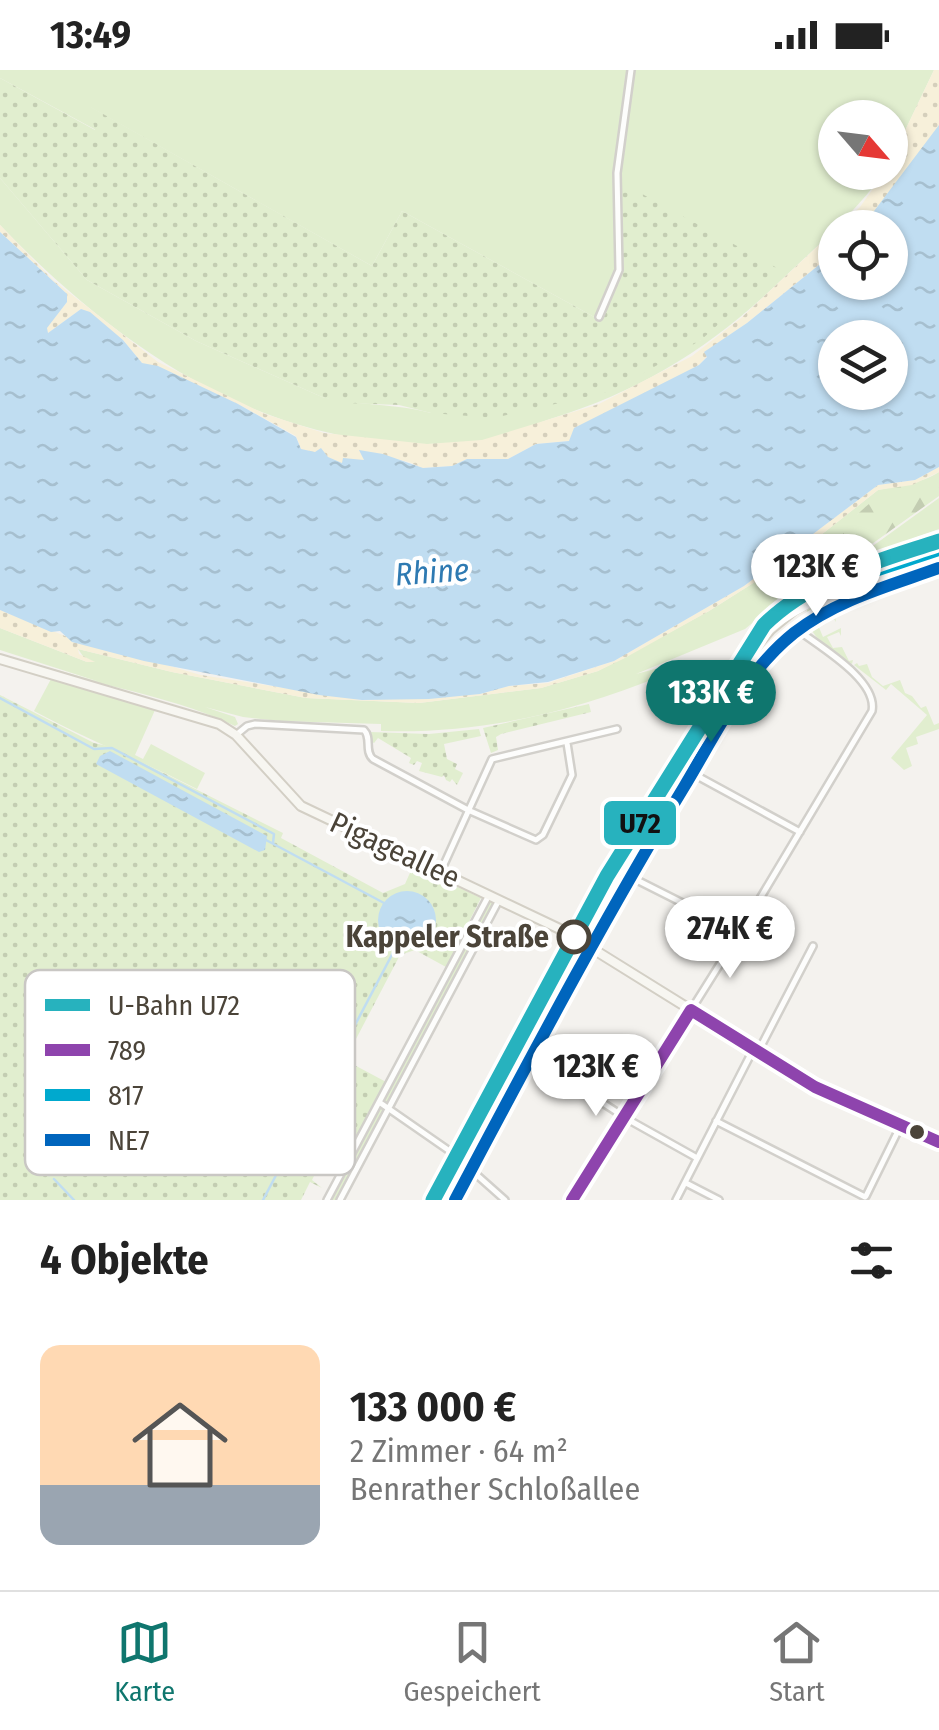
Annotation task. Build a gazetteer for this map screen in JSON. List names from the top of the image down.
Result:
{
  "streets": {
    "street": ["Pigageallee"]
  },
  "water": ["Rhine"],
  "places": ["Kappeler Straße"],
  "lines": [
    "metro line U72",
    "transit line 817",
    "transit line NE7",
    "transit line 789"
  ],
  "legend": [
    "U-Bahn U72",
    "789",
    "817",
    "NE7"
  ],
  "north": "bottom right",
  "page": {
    "status": "13:49",
    "price": [
      "123K €",
      "133K €",
      "274K €",
      "123K €"
    ],
    "heading": "4 Objekte",
    "list": [
      {
        "name": "133 000 €",
        "note": "2 Zimmer · 64 m² · Benrather Schloßallee"
      }
    ],
    "tabs": ["Karte", "Gespeichert", "Start"]
  }
}
